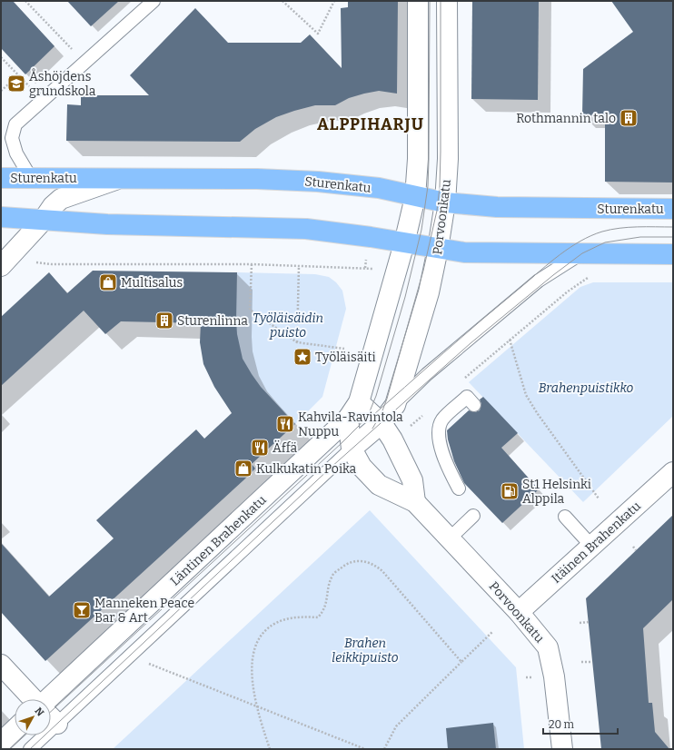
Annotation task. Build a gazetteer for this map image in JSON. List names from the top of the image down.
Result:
{
  "streets": {
    "main road": ["Sturenkatu"],
    "street": ["Porvoonkatu", "Läntinen Brahenkatu", "Itäinen Brahenkatu"]
  },
  "crossings": [
    ["Sturenkatu", "Porvoonkatu"],
    ["Porvoonkatu", "Läntinen Brahenkatu"],
    ["Porvoonkatu", "Itäinen Brahenkatu"]
  ],
  "districts": ["ALPPIHARJU"],
  "parks": ["Työläisäidin puisto", "Brahenpuistikko", "Brahen leikkipuisto"],
  "places": {
    "school or university": ["Åshöjdens grundskola"],
    "building": ["Rothmannin talo", "Sturenlinna"],
    "shop": ["Multisalus", "Kulkukatin Poika"],
    "place": ["Työläisäiti"],
    "restaurant": ["Kahvila-Ravintola Nuppu", "Äffä"],
    "fuel station": ["St1 Helsinki Alppila"],
    "bar": ["Manneken Peace Bar & Art"]
  },
  "scale_bar": "20 m",
  "north": "top right"
}
